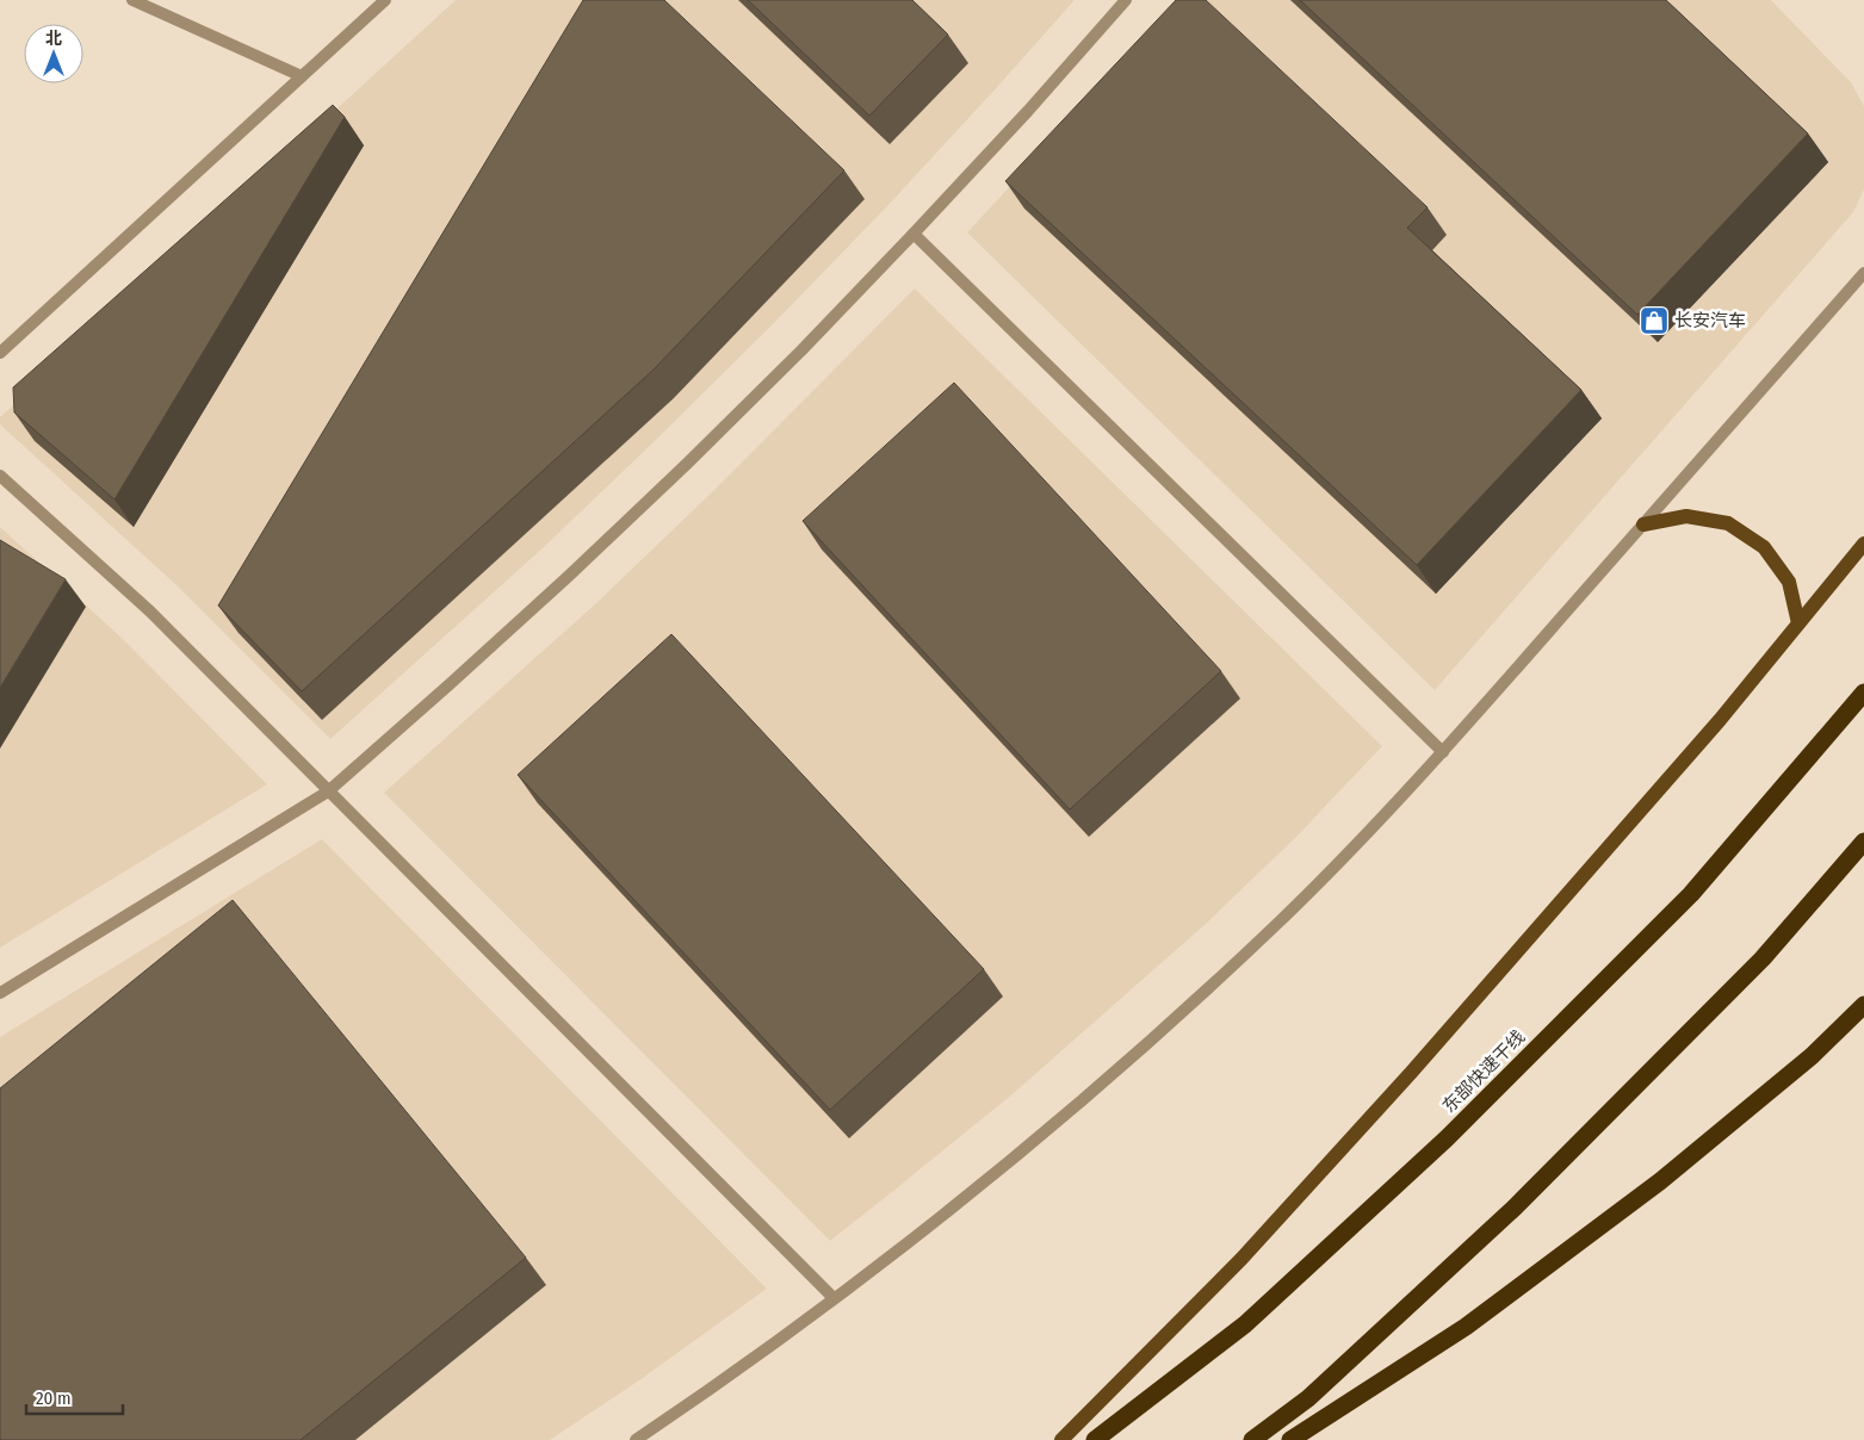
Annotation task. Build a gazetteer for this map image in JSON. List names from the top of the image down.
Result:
{
  "streets": {
    "highway": ["东部快速干线"]
  },
  "places": {
    "shop": ["长安汽车"]
  },
  "scale_bar": "20 m",
  "north": "top"
}
